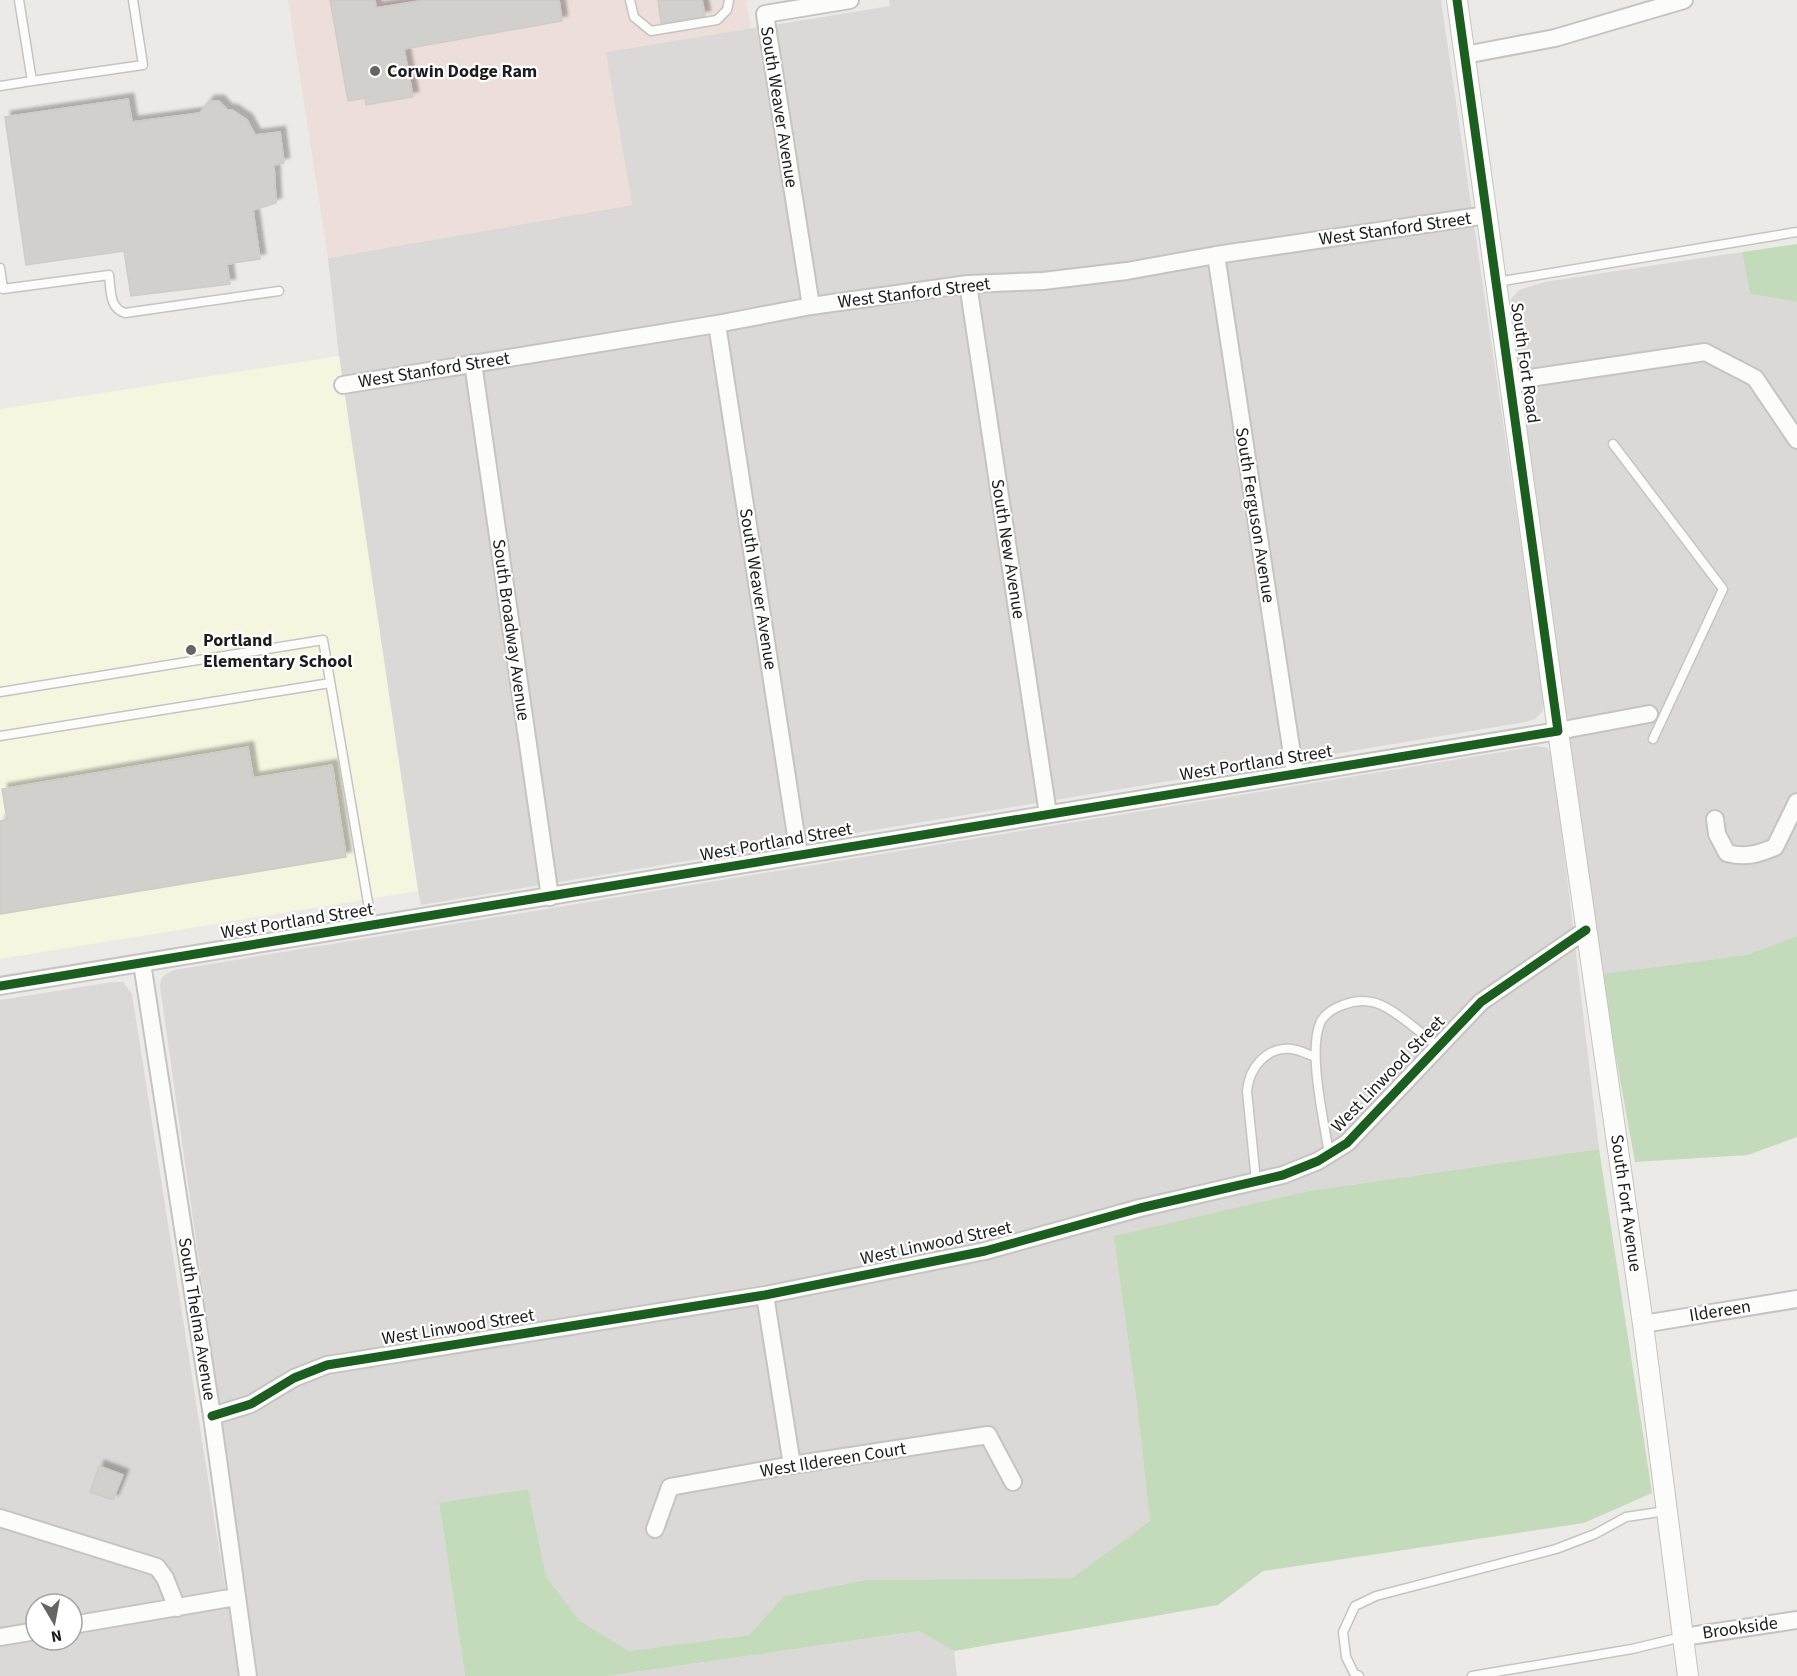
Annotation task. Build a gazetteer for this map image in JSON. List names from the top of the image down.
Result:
{
  "streets": {
    "street": [
      "South Weaver Avenue",
      "West Stanford Street",
      "South Fort Road",
      "South Ferguson Avenue",
      "South New Avenue",
      "South Broadway Avenue",
      "West Portland Street",
      "West Linwood Street",
      "South Fort Avenue",
      "Ildereen",
      "South Thelma Avenue",
      "West Ildereen Court",
      "Brookside"
    ]
  },
  "crossings": [
    ["South Weaver Avenue", "West Stanford Street"],
    ["South Weaver Avenue", "West Portland Street"],
    ["West Stanford Street", "South Fort Road"],
    ["West Stanford Street", "South Ferguson Avenue"],
    ["West Stanford Street", "South New Avenue"],
    ["West Stanford Street", "South Broadway Avenue"],
    ["South Fort Road", "West Portland Street"],
    ["South Fort Road", "South Fort Avenue"],
    ["South Ferguson Avenue", "West Portland Street"],
    ["South New Avenue", "West Portland Street"],
    ["South Broadway Avenue", "West Portland Street"],
    ["West Portland Street", "South Fort Avenue"],
    ["West Portland Street", "South Thelma Avenue"],
    ["West Linwood Street", "South Fort Avenue"],
    ["West Linwood Street", "South Thelma Avenue"],
    ["South Fort Avenue", "Ildereen"],
    ["South Fort Avenue", "Brookside"]
  ],
  "places": ["Corwin Dodge Ram", "Portland Elementary School"],
  "north": "bottom"
}
